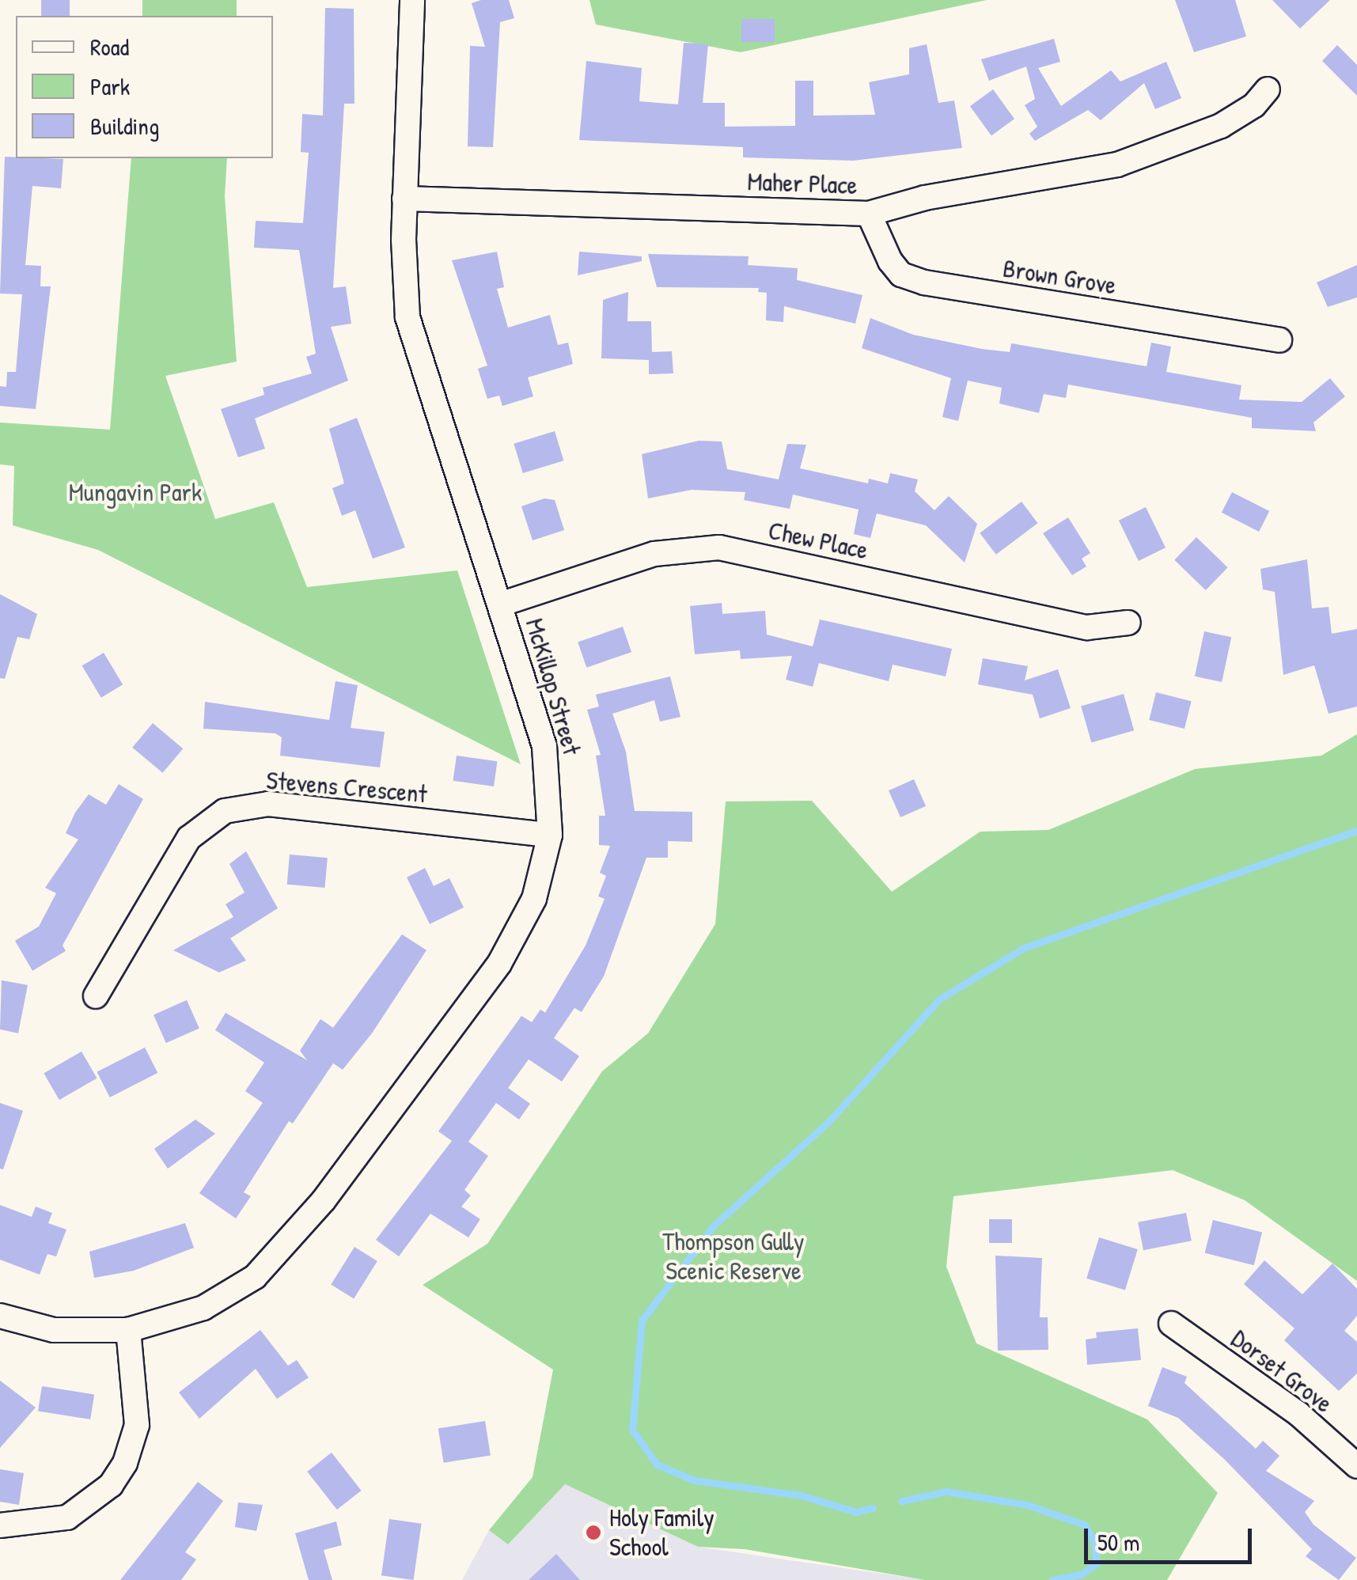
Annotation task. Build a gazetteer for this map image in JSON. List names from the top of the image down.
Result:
{
  "streets": {
    "street": [
      "Maher Place",
      "Brown Grove",
      "Chew Place",
      "McKillop Street",
      "Stevens Crescent",
      "Dorset Grove"
    ]
  },
  "crossings": [
    ["Maher Place", "Brown Grove"],
    ["Maher Place", "McKillop Street"],
    ["Chew Place", "McKillop Street"],
    ["McKillop Street", "Stevens Crescent"]
  ],
  "parks": ["Mungavin Park", "Thompson Gully Scenic Reserve"],
  "places": ["Holy Family School"],
  "legend": ["Road", "Park", "Building"],
  "scale_bar": "50 m"
}
